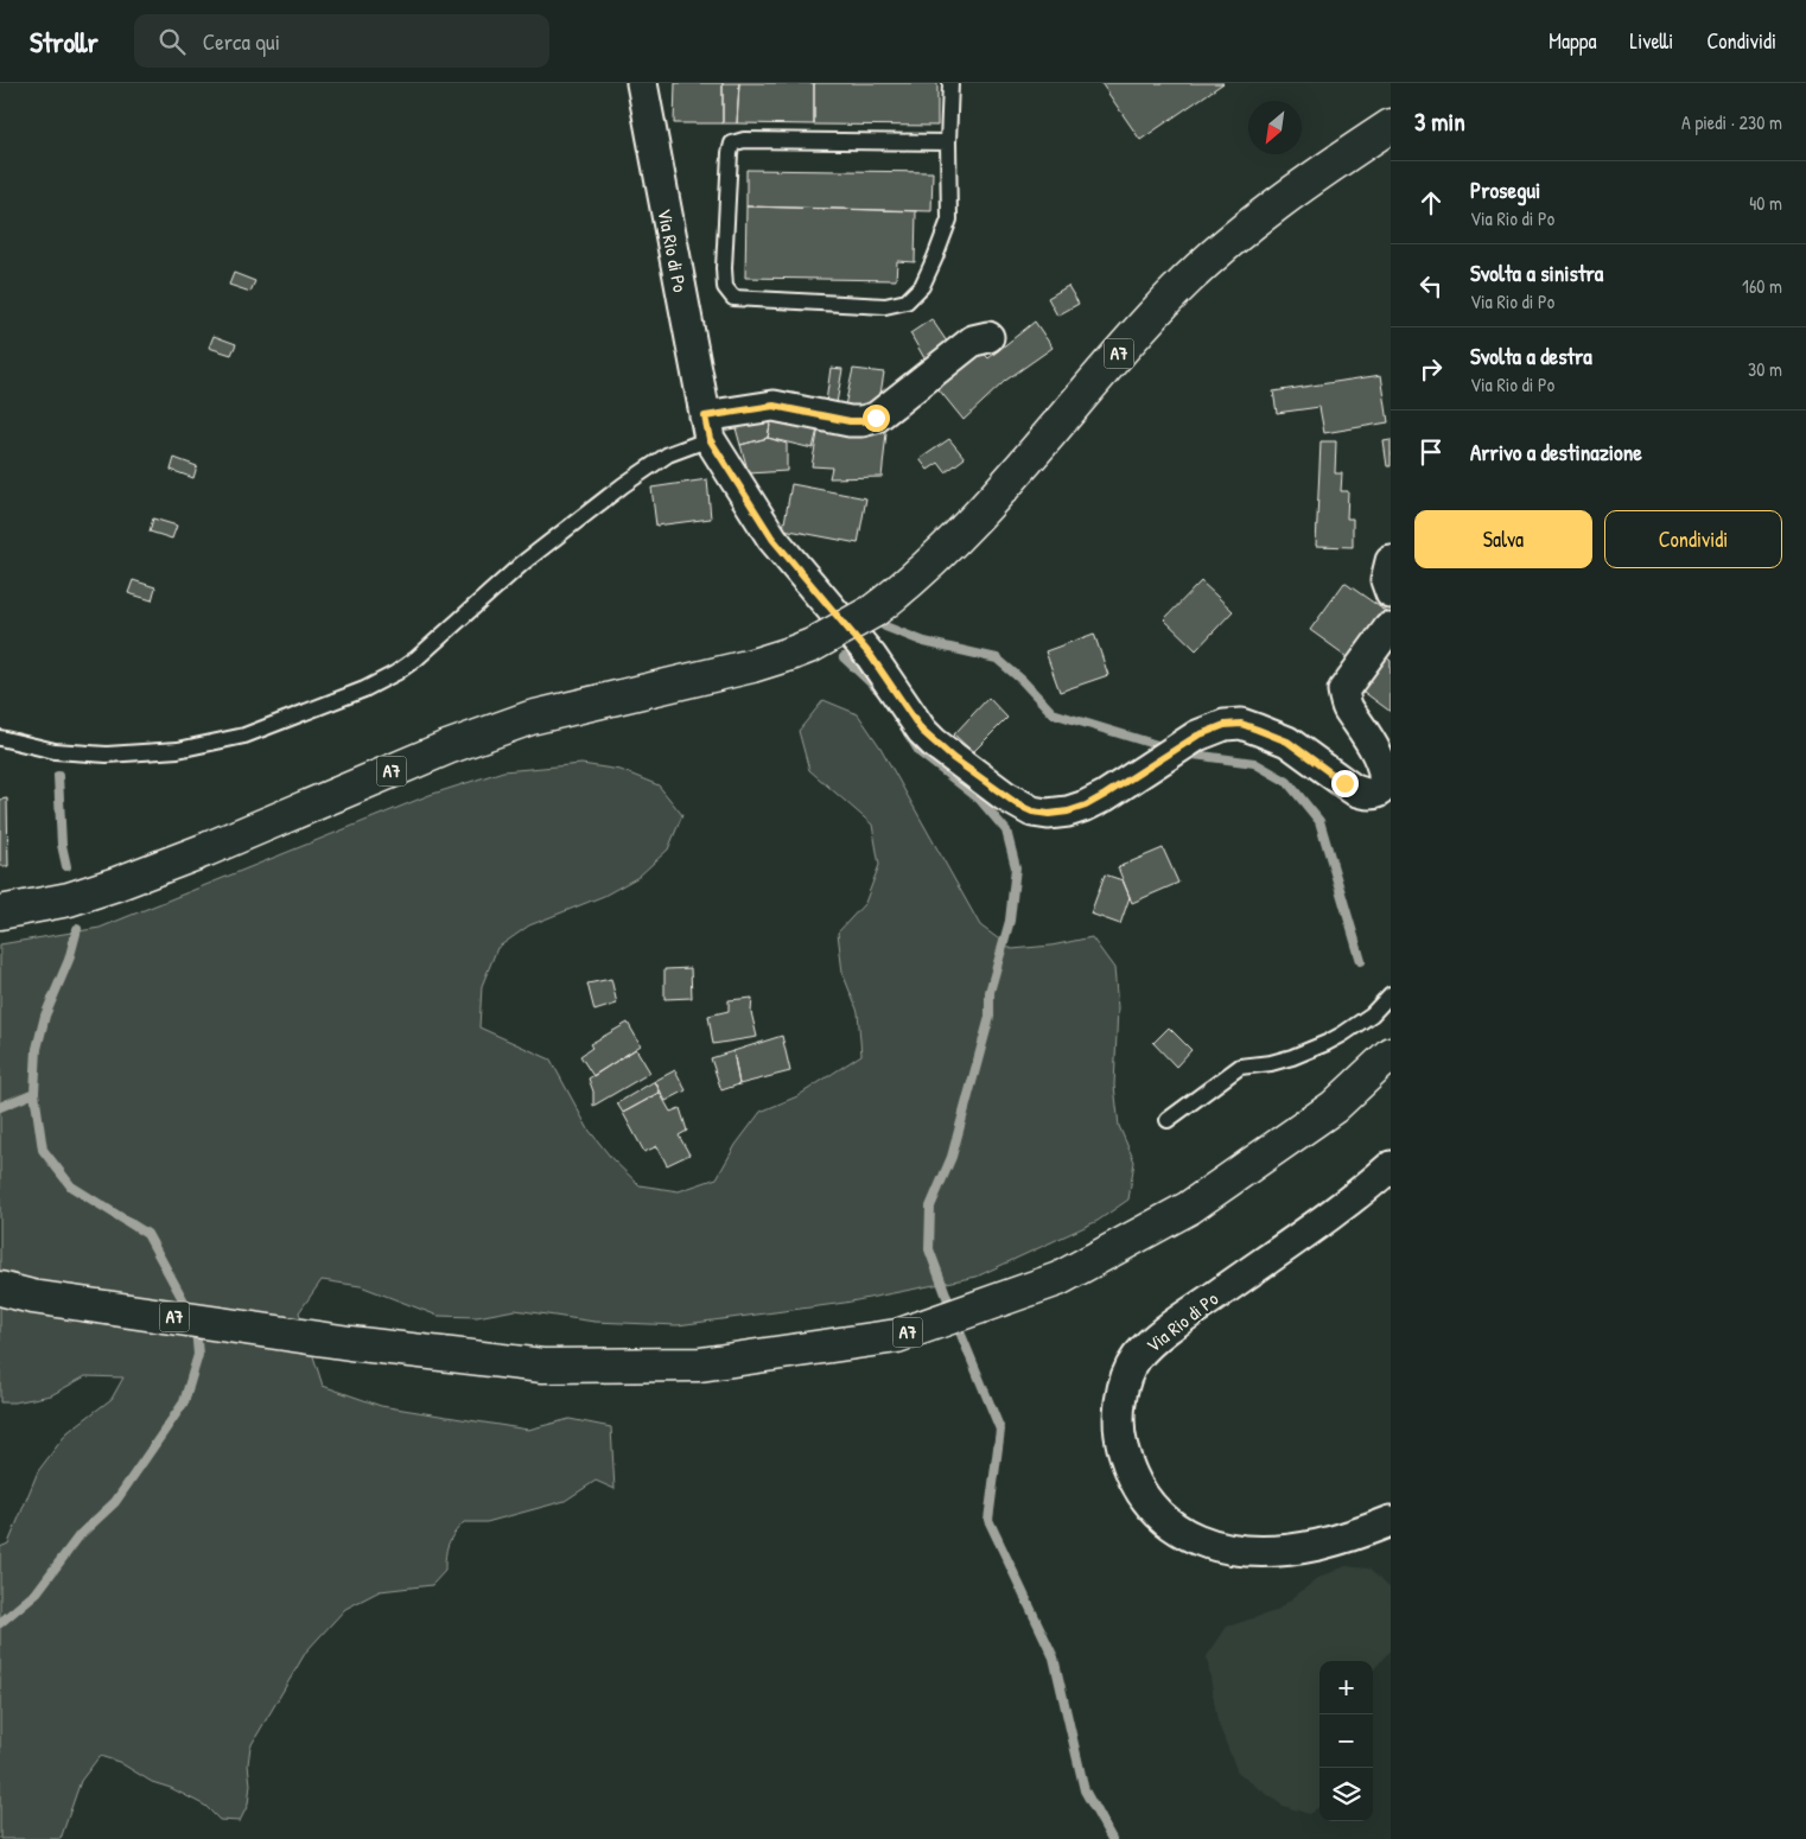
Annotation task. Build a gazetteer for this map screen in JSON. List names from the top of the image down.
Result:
{
  "streets": {
    "highway": ["A7"],
    "street": ["Via Rio di Po"]
  },
  "north": "bottom left",
  "page": {
    "header": "Strollr",
    "search": "Cerca qui",
    "nav": ["Mappa", "Livelli", "Condividi"],
    "heading": ["3 min", "A piedi · 230 m"],
    "list": [
      ["Prosegui", "Via Rio di Po", "40 m"],
      ["Svolta a sinistra", "Via Rio di Po", "160 m"],
      ["Svolta a destra", "Via Rio di Po", "30 m"],
      "Arrivo a destinazione"
    ],
    "buttons": ["Salva", "Condividi"],
    "map_buttons": ["+", "−"]
  }
}
